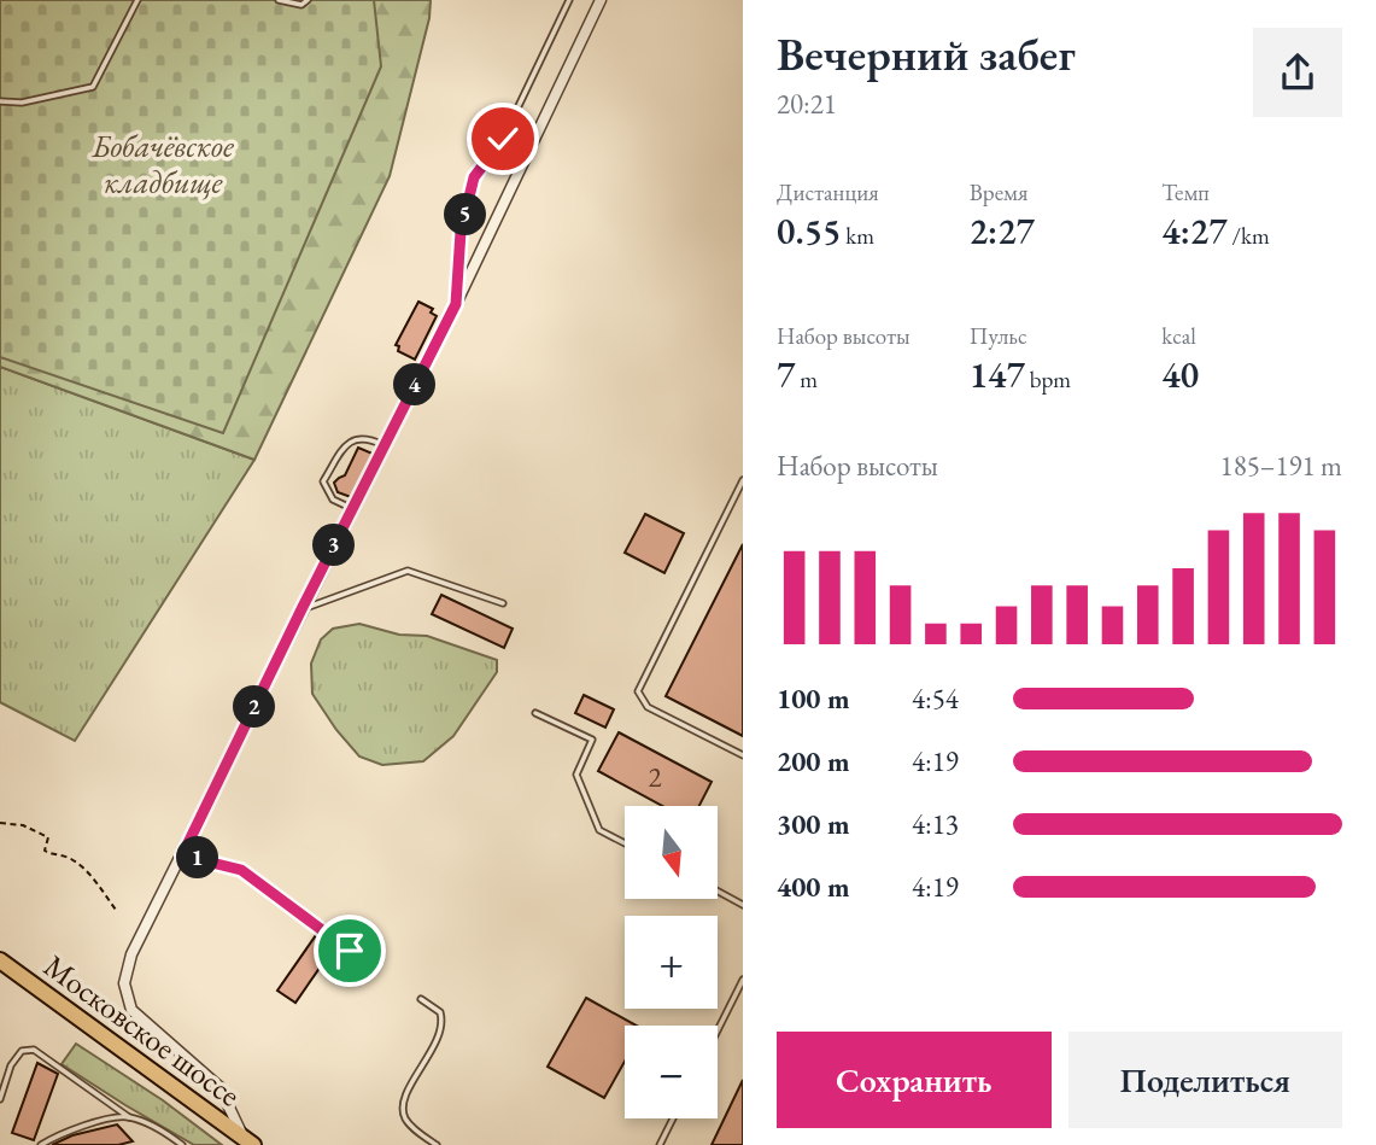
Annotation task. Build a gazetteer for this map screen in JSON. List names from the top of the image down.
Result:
{
  "streets": {
    "main road": ["Московское шоссе"]
  },
  "parks": ["Бобачёвское кладбище"],
  "house_numbers": ["2"],
  "north": "bottom",
  "page": {
    "heading": ["Вечерний забег", "20:21"],
    "stats": [
      ["Дистанция", "0.55 km"],
      ["Время", "2:27"],
      ["Темп", "4:27 /km"],
      ["Набор высоты", "7 m"],
      ["Пульс", "147 bpm"],
      ["kcal", "40"]
    ],
    "pins": [
      "5",
      "4",
      "3",
      "2",
      "1"
    ],
    "chart": ["Набор высоты", "185–191 m"],
    "list": [
      {
        "name": "100 m",
        "note": "4:54"
      },
      {
        "name": "200 m",
        "note": "4:19"
      },
      {
        "name": "300 m",
        "note": "4:13"
      },
      {
        "name": "400 m",
        "note": "4:19"
      }
    ],
    "map_buttons": ["+", "−"],
    "buttons": ["Сохранить", "Поделиться"]
  }
}
